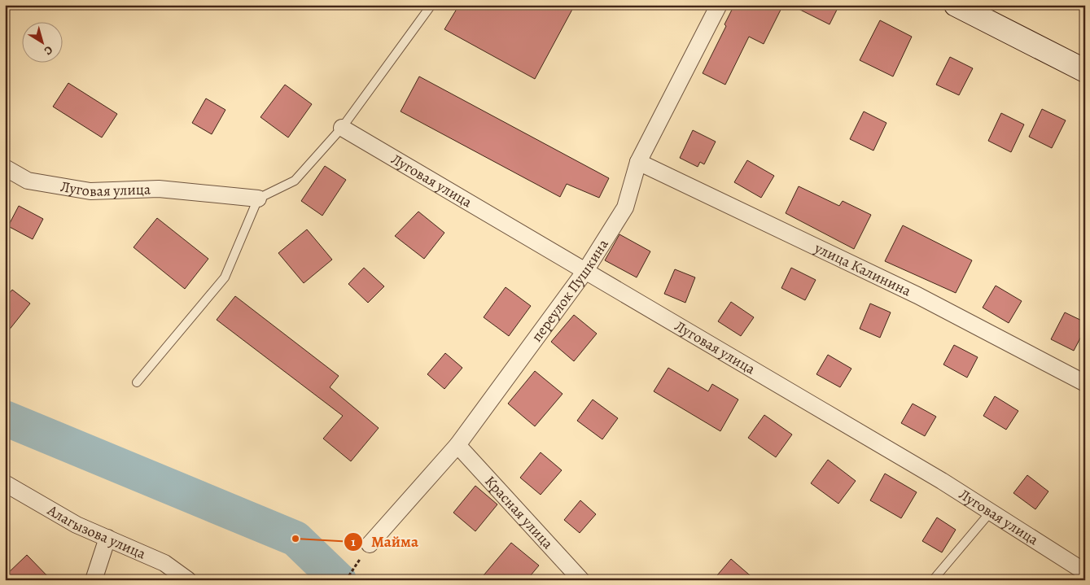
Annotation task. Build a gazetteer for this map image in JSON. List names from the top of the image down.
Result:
{
  "streets": {
    "street": [
      "Луговая улица",
      "улица Калинина",
      "переулок Пушкина",
      "Красная улица",
      "Алагызова улица"
    ]
  },
  "crossings": [
    ["Луговая улица", "переулок Пушкина"],
    ["улица Калинина", "переулок Пушкина"],
    ["переулок Пушкина", "Красная улица"]
  ],
  "places": ["Майма"],
  "north": "bottom right"
}
